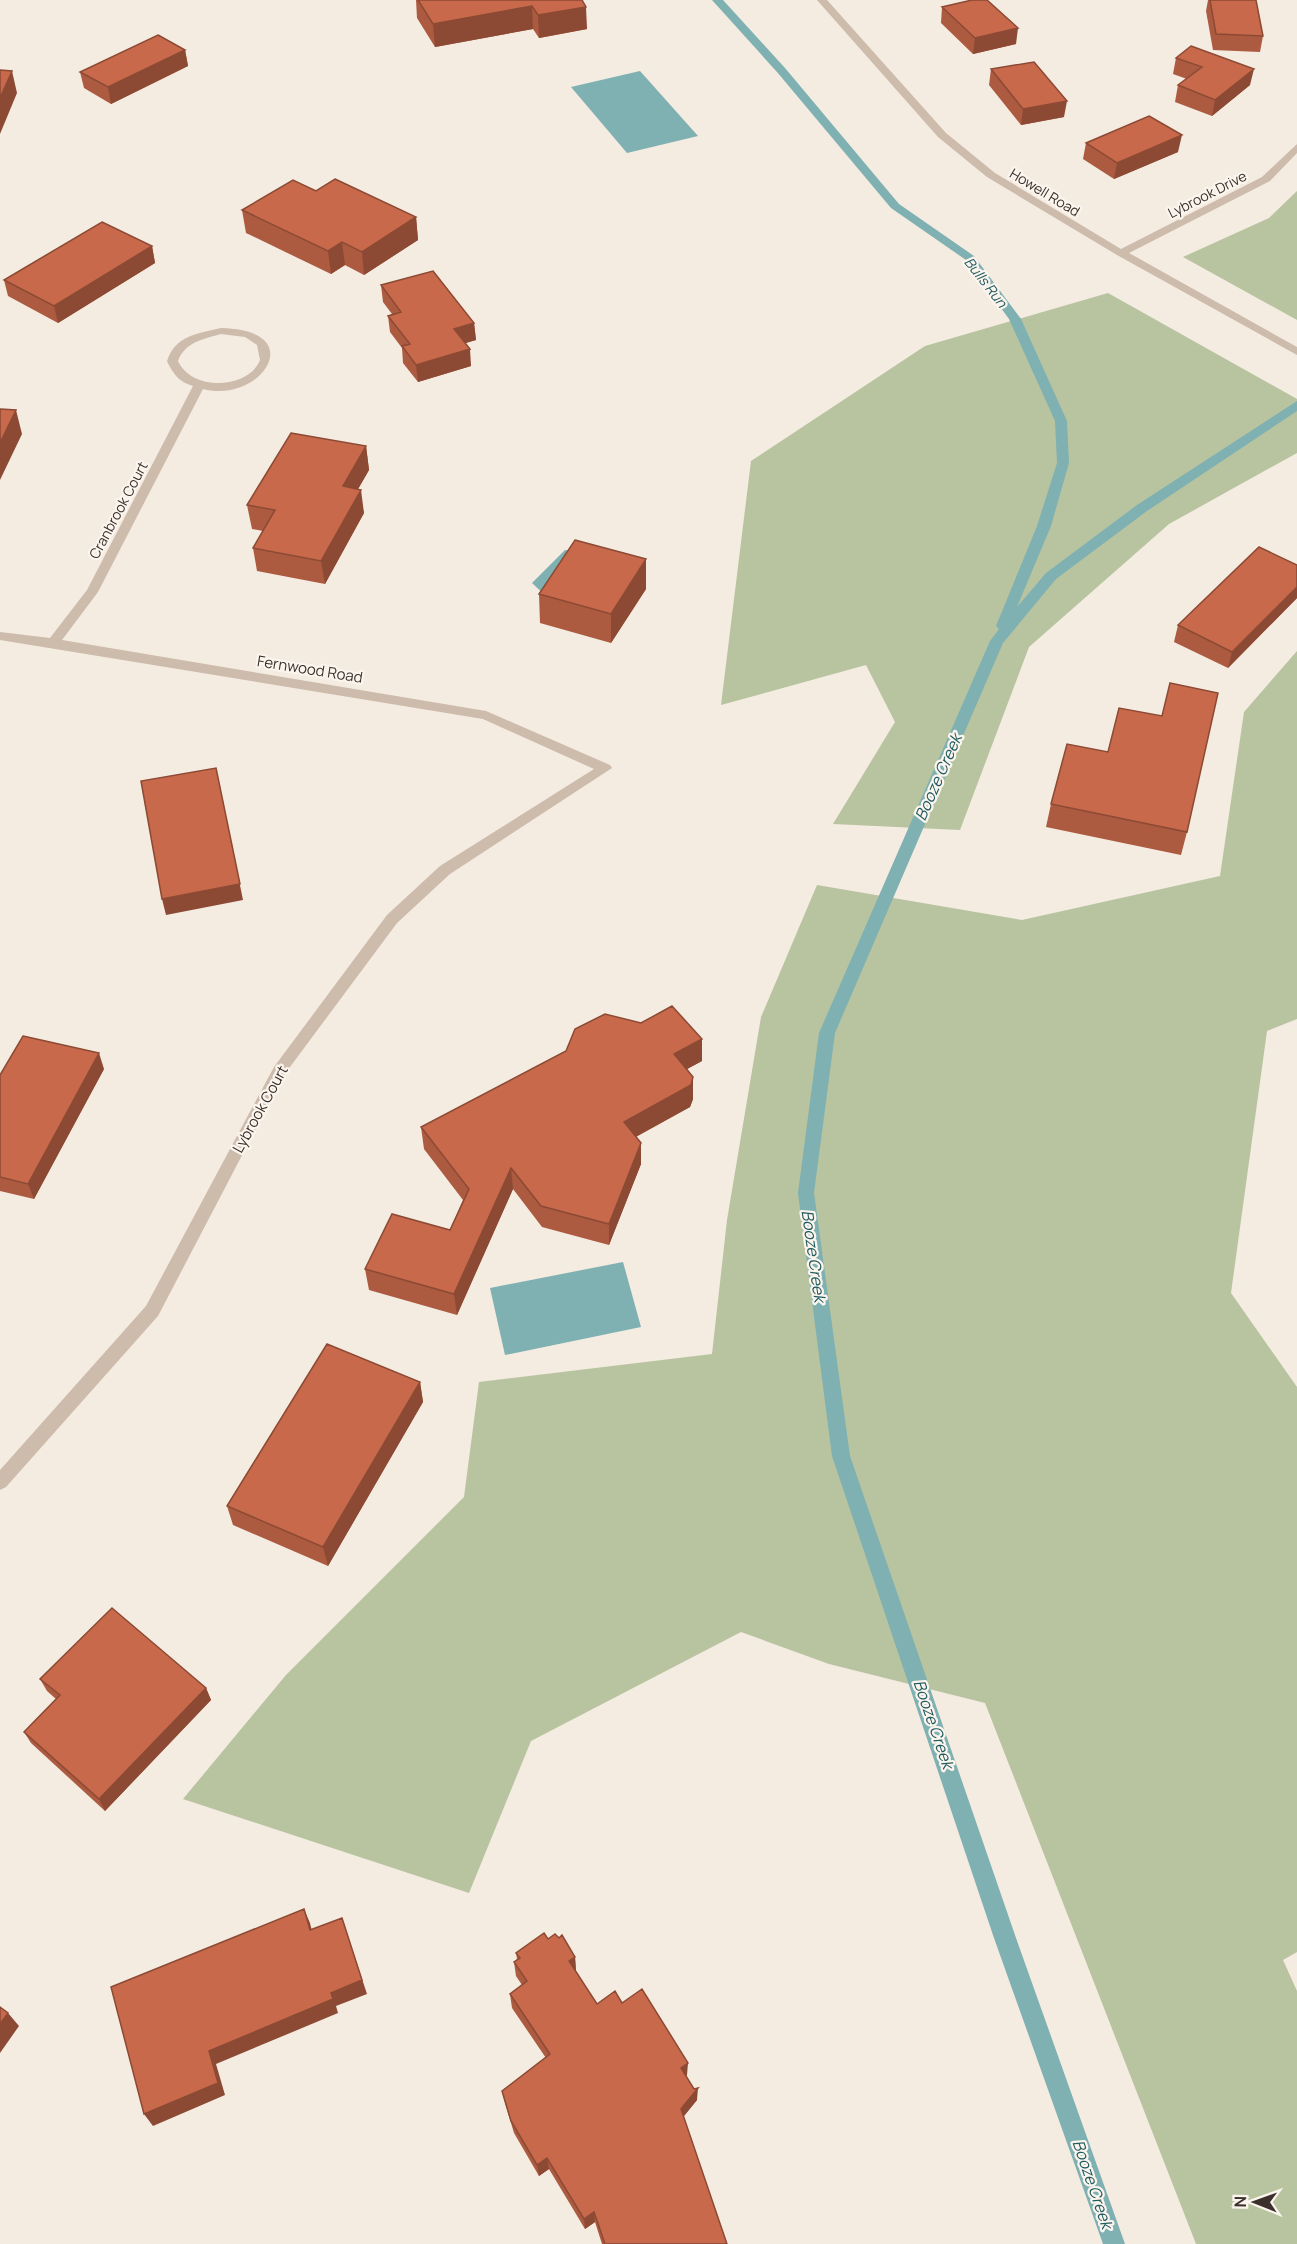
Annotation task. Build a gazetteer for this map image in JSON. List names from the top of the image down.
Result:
{
  "streets": {
    "street": [
      "Howell Road",
      "Lybrook Drive",
      "Cranbrook Court",
      "Fernwood Road",
      "Lybrook Court"
    ]
  },
  "crossings": [
    ["Howell Road", "Lybrook Drive"],
    ["Cranbrook Court", "Fernwood Road"],
    ["Fernwood Road", "Lybrook Court"]
  ],
  "water": ["Bulls Run", "Booze Creek"],
  "north": "left"
}
